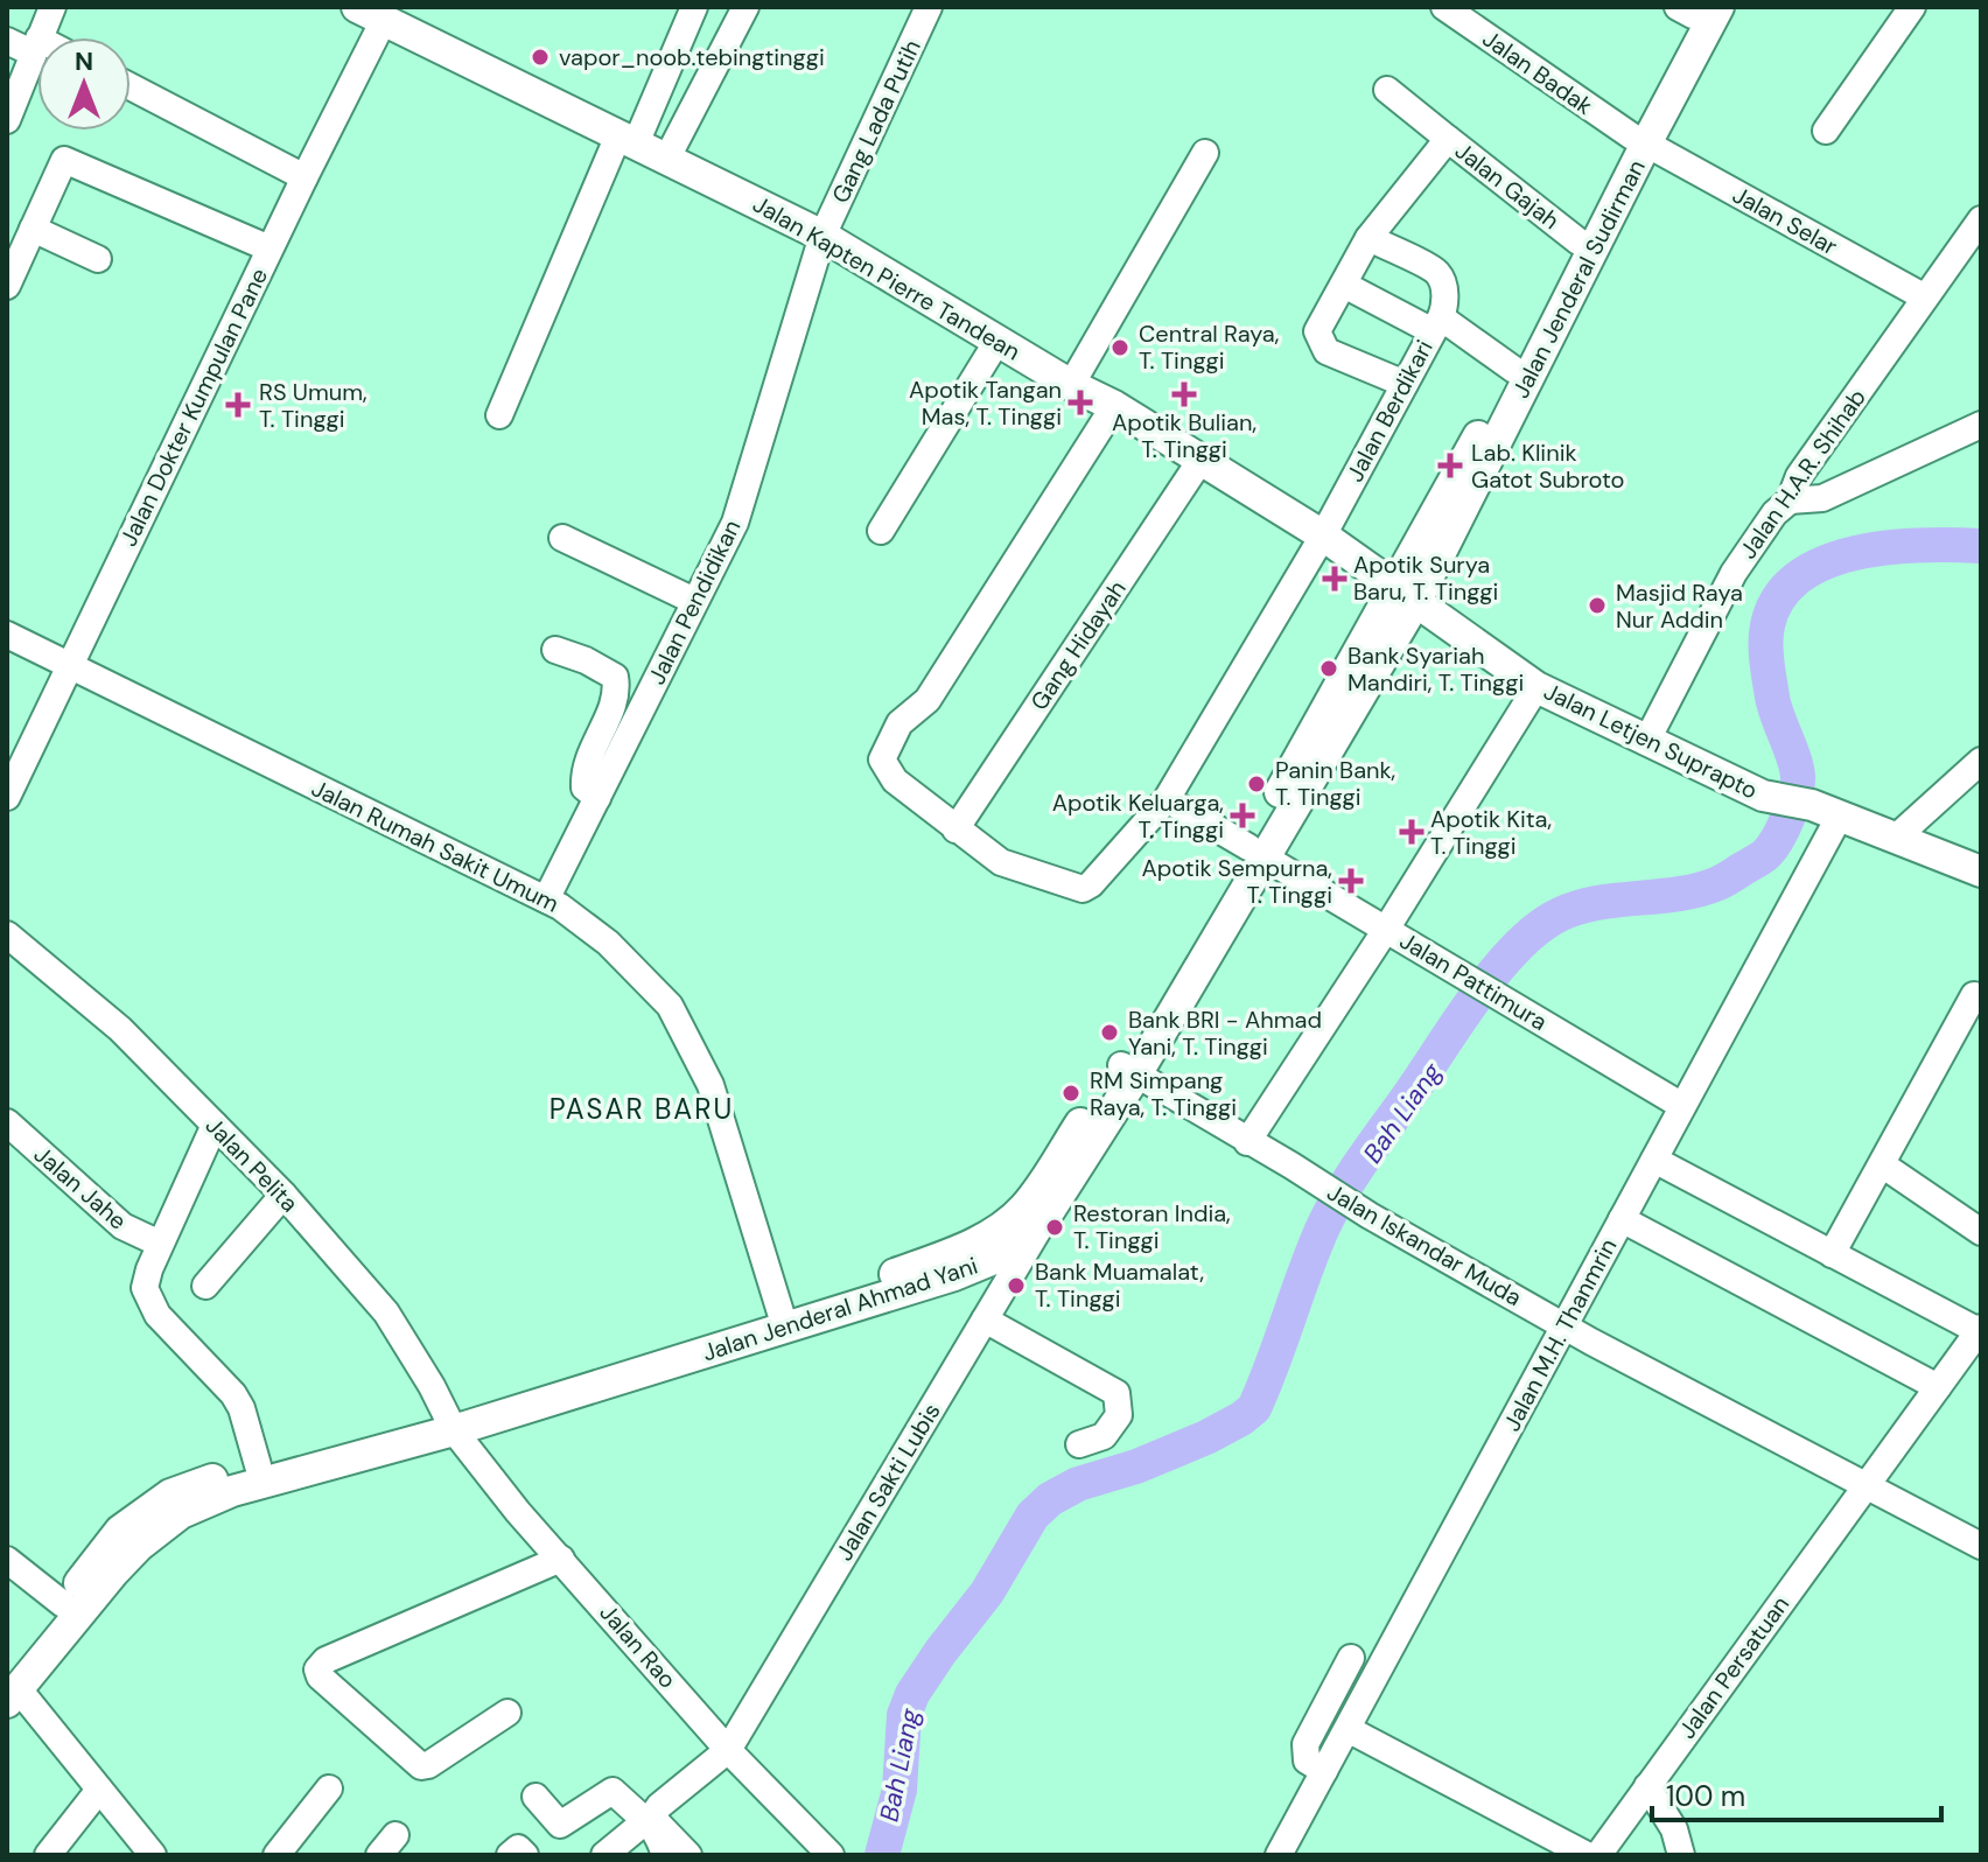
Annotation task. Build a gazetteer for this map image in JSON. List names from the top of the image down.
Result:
{
  "streets": {
    "main road": [
      "Jalan Kapten Pierre Tandean",
      "Jalan Jenderal Sudirman",
      "Jalan Letjen Suprapto",
      "Jalan Jenderal Ahmad Yani"
    ],
    "street": [
      "Jalan Badak",
      "Gang Lada Putih",
      "Jalan Gajah",
      "Jalan Selar",
      "Jalan Dokter Kumpulan Pane",
      "Jalan Berdikari",
      "Jalan H.A.R. Shihab",
      "Jalan Pendidikan",
      "Gang Hidayah",
      "Jalan Rumah Sakit Umum",
      "Jalan Pattimura",
      "Jalan Pelita",
      "Jalan Jahe",
      "Jalan Iskandar Muda",
      "Jalan M.H. Thanmrin",
      "Jalan Sakti Lubis",
      "Jalan Rao",
      "Jalan Persatuan"
    ]
  },
  "crossings": [
    ["Jalan Badak", "Jalan Selar"],
    ["Jalan Badak", "Jalan Jenderal Sudirman"],
    ["Gang Lada Putih", "Jalan Kapten Pierre Tandean"],
    ["Gang Lada Putih", "Jalan Pendidikan"],
    ["Jalan Gajah", "Jalan Jenderal Sudirman"],
    ["Jalan Gajah", "Jalan Berdikari"],
    ["Jalan Selar", "Jalan Jenderal Sudirman"],
    ["Jalan Selar", "Jalan H.A.R. Shihab"],
    ["Jalan Kapten Pierre Tandean", "Jalan Jenderal Sudirman"],
    ["Jalan Kapten Pierre Tandean", "Jalan Dokter Kumpulan Pane"],
    ["Jalan Kapten Pierre Tandean", "Jalan Berdikari"],
    ["Jalan Kapten Pierre Tandean", "Jalan Pendidikan"],
    ["Jalan Kapten Pierre Tandean", "Gang Hidayah"],
    ["Jalan Kapten Pierre Tandean", "Jalan Letjen Suprapto"],
    ["Jalan Kapten Pierre Tandean", "Jalan Jenderal Ahmad Yani"],
    ["Jalan Jenderal Sudirman", "Jalan Berdikari"],
    ["Jalan Jenderal Sudirman", "Jalan Letjen Suprapto"],
    ["Jalan Jenderal Sudirman", "Jalan Jenderal Ahmad Yani"],
    ["Jalan Dokter Kumpulan Pane", "Jalan Rumah Sakit Umum"],
    ["Jalan H.A.R. Shihab", "Jalan Letjen Suprapto"],
    ["Jalan Pendidikan", "Jalan Rumah Sakit Umum"],
    ["Jalan Letjen Suprapto", "Jalan Jenderal Ahmad Yani"],
    ["Jalan Letjen Suprapto", "Jalan M.H. Thanmrin"],
    ["Jalan Rumah Sakit Umum", "Jalan Jenderal Ahmad Yani"],
    ["Jalan Pattimura", "Jalan Jenderal Ahmad Yani"],
    ["Jalan Pattimura", "Jalan M.H. Thanmrin"],
    ["Jalan Pelita", "Jalan Jenderal Ahmad Yani"],
    ["Jalan Pelita", "Jalan Rao"],
    ["Jalan Iskandar Muda", "Jalan Jenderal Ahmad Yani"],
    ["Jalan Iskandar Muda", "Jalan M.H. Thanmrin"],
    ["Jalan Iskandar Muda", "Jalan Persatuan"],
    ["Jalan Jenderal Ahmad Yani", "Jalan Sakti Lubis"],
    ["Jalan Jenderal Ahmad Yani", "Jalan Rao"],
    ["Jalan Sakti Lubis", "Jalan Rao"]
  ],
  "districts": ["PASAR BARU"],
  "water": ["Bah Liang"],
  "places": {
    "other": [
      "vapor_noob.tebingtinggi",
      "Central Raya, T. Tinggi",
      "Masjid Raya Nur Addin",
      "Bank Syariah Mandiri, T. Tinggi",
      "Panin Bank, T. Tinggi",
      "Bank BRI - Ahmad Yani, T. Tinggi",
      "RM Simpang Raya, T. Tinggi",
      "Restoran India, T. Tinggi",
      "Bank Muamalat, T. Tinggi"
    ],
    "health": [
      "Apotik Bulian, T. Tinggi",
      "Apotik Tangan Mas, T. Tinggi",
      "RS Umum, T. Tinggi",
      "Lab. Klinik Gatot Subroto",
      "Apotik Surya Baru, T. Tinggi",
      "Apotik Keluarga, T. Tinggi",
      "Apotik Kita, T. Tinggi",
      "Apotik Sempurna, T. Tinggi"
    ]
  },
  "scale_bar": "100 m",
  "north": "top"
}
